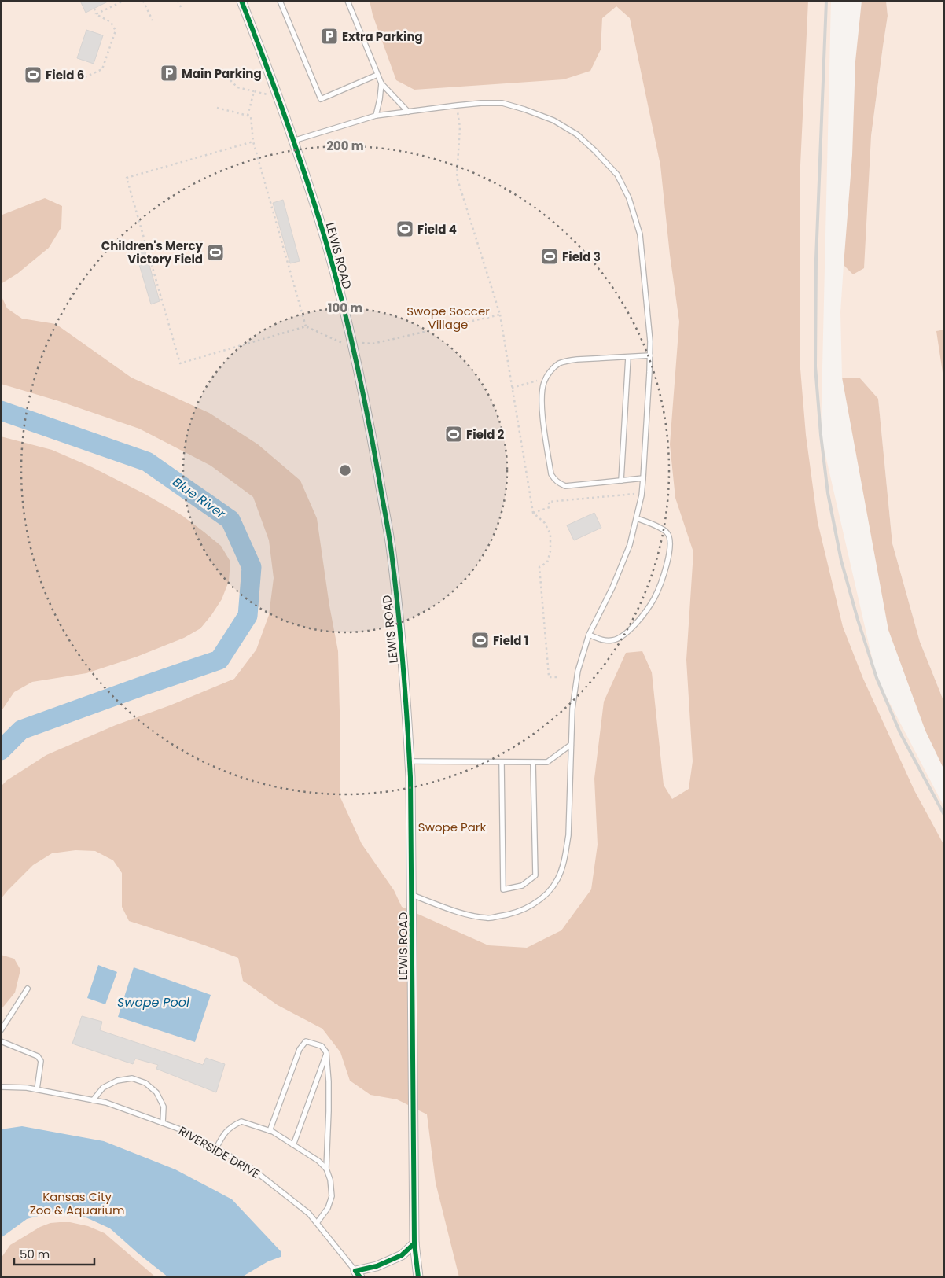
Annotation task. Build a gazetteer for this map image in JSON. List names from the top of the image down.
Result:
{
  "streets": {
    "street": ["LEWIS ROAD"],
    "lane": ["RIVERSIDE DRIVE"]
  },
  "water": ["Blue River", "Swope Pool"],
  "parks": ["Swope Soccer Village", "Swope Park", "Kansas City Zoo & Aquarium"],
  "places": {
    "parking": ["Extra Parking", "Main Parking"],
    "sports": [
      "Field 6",
      "Field 4",
      "Children's Mercy Victory Field",
      "Field 3",
      "Field 2",
      "Field 1"
    ]
  },
  "scale_bar": "50 m",
  "rings": ["200 m", "100 m"]
}
